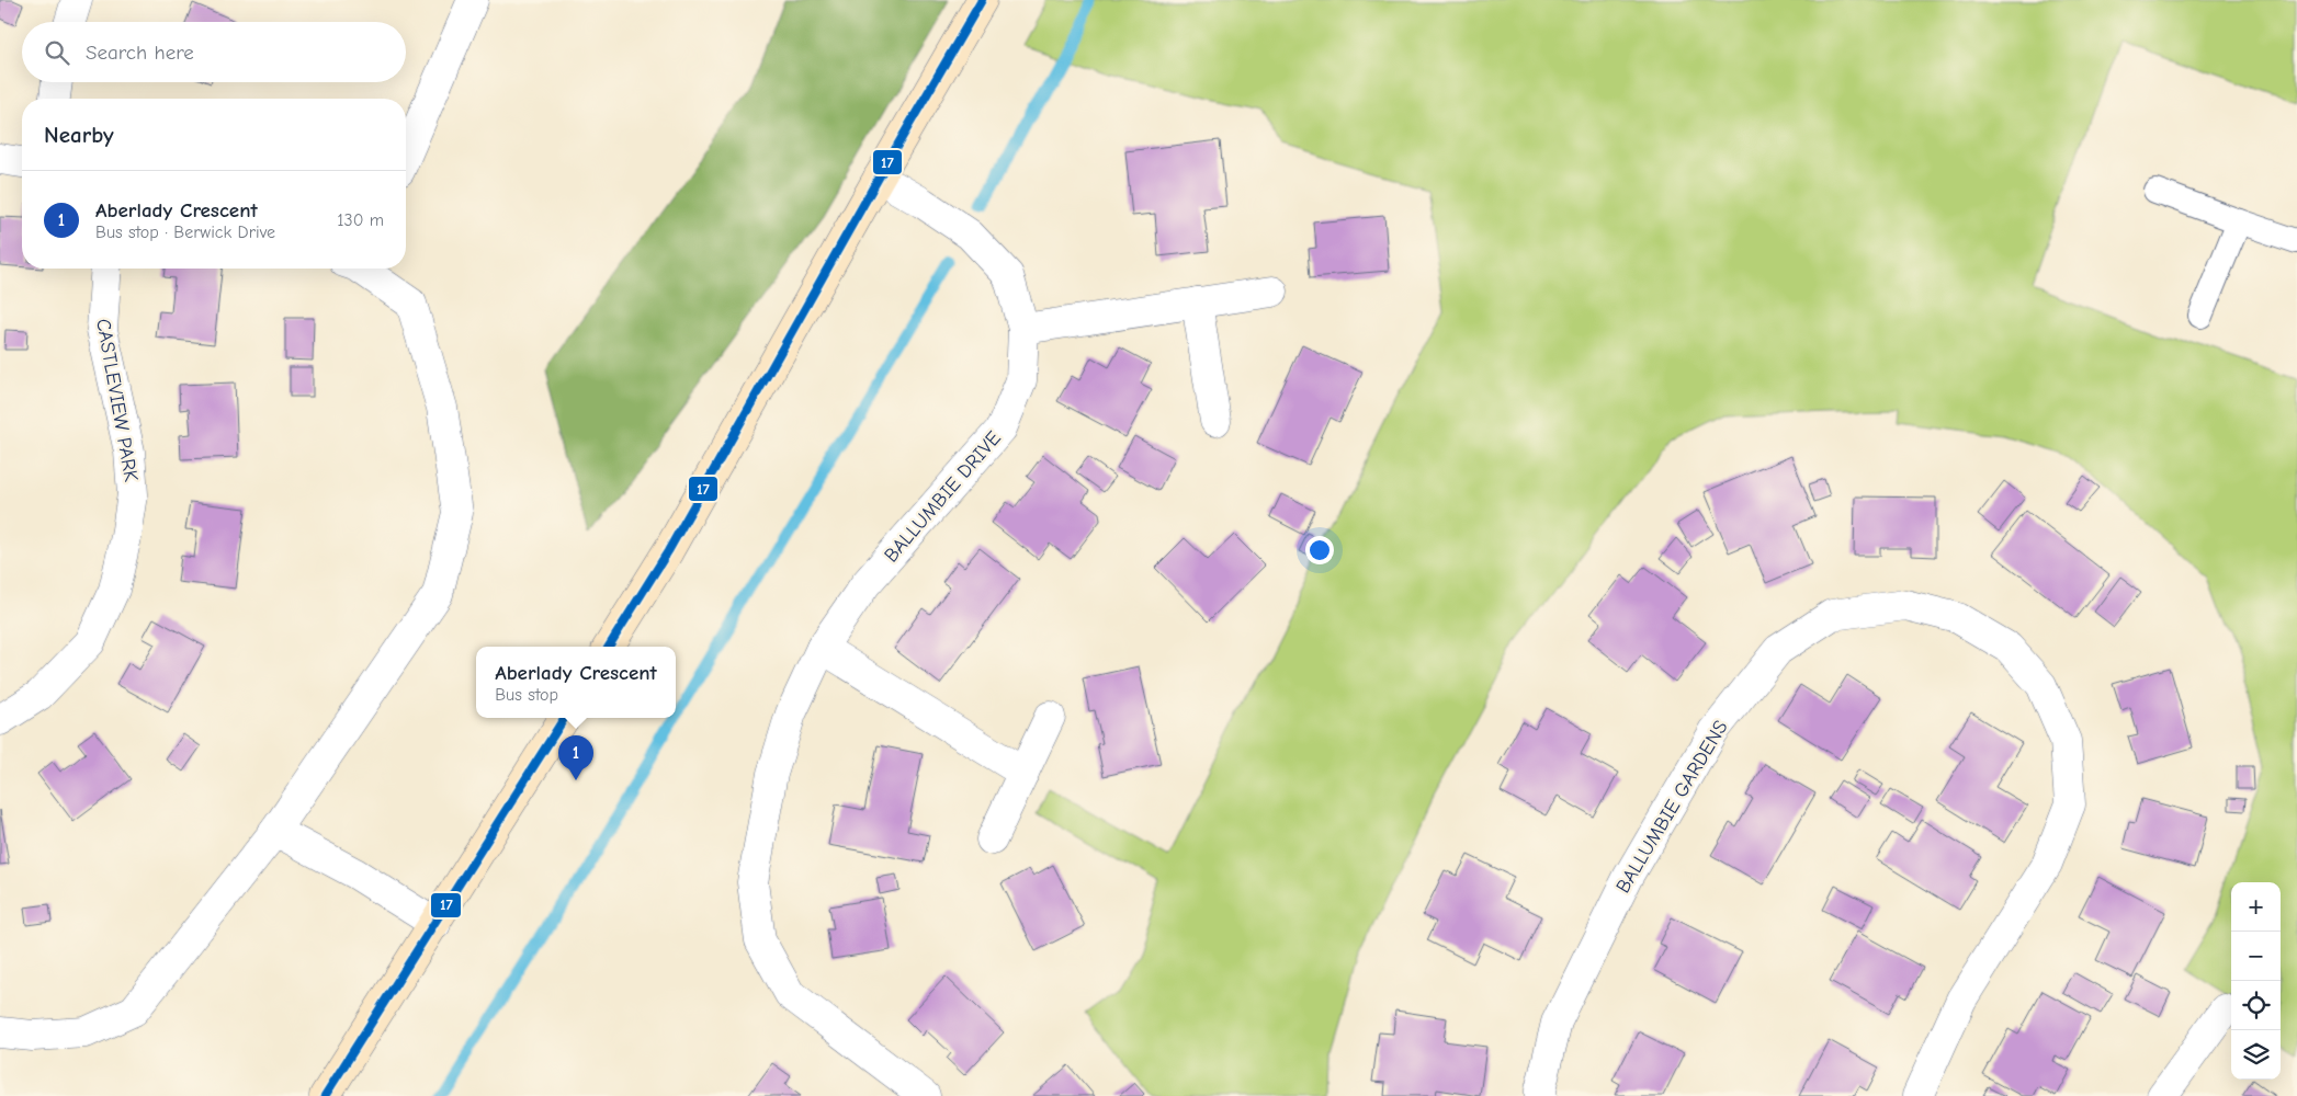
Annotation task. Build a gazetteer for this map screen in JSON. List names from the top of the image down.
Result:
{
  "streets": {
    "street": ["CASTLEVIEW PARK", "BALLUMBIE DRIVE", "BALLUMBIE GARDENS"]
  },
  "lines": ["transit line 17"],
  "page": {
    "search": "Search here",
    "heading": "Nearby",
    "list": [
      {
        "mark": "1",
        "name": "Aberlady Crescent",
        "note": "Bus stop · Berwick Drive",
        "value": "130 m"
      }
    ],
    "popup": ["Aberlady Crescent", "Bus stop"],
    "pins": "1",
    "map_buttons": ["+", "−"]
  }
}
